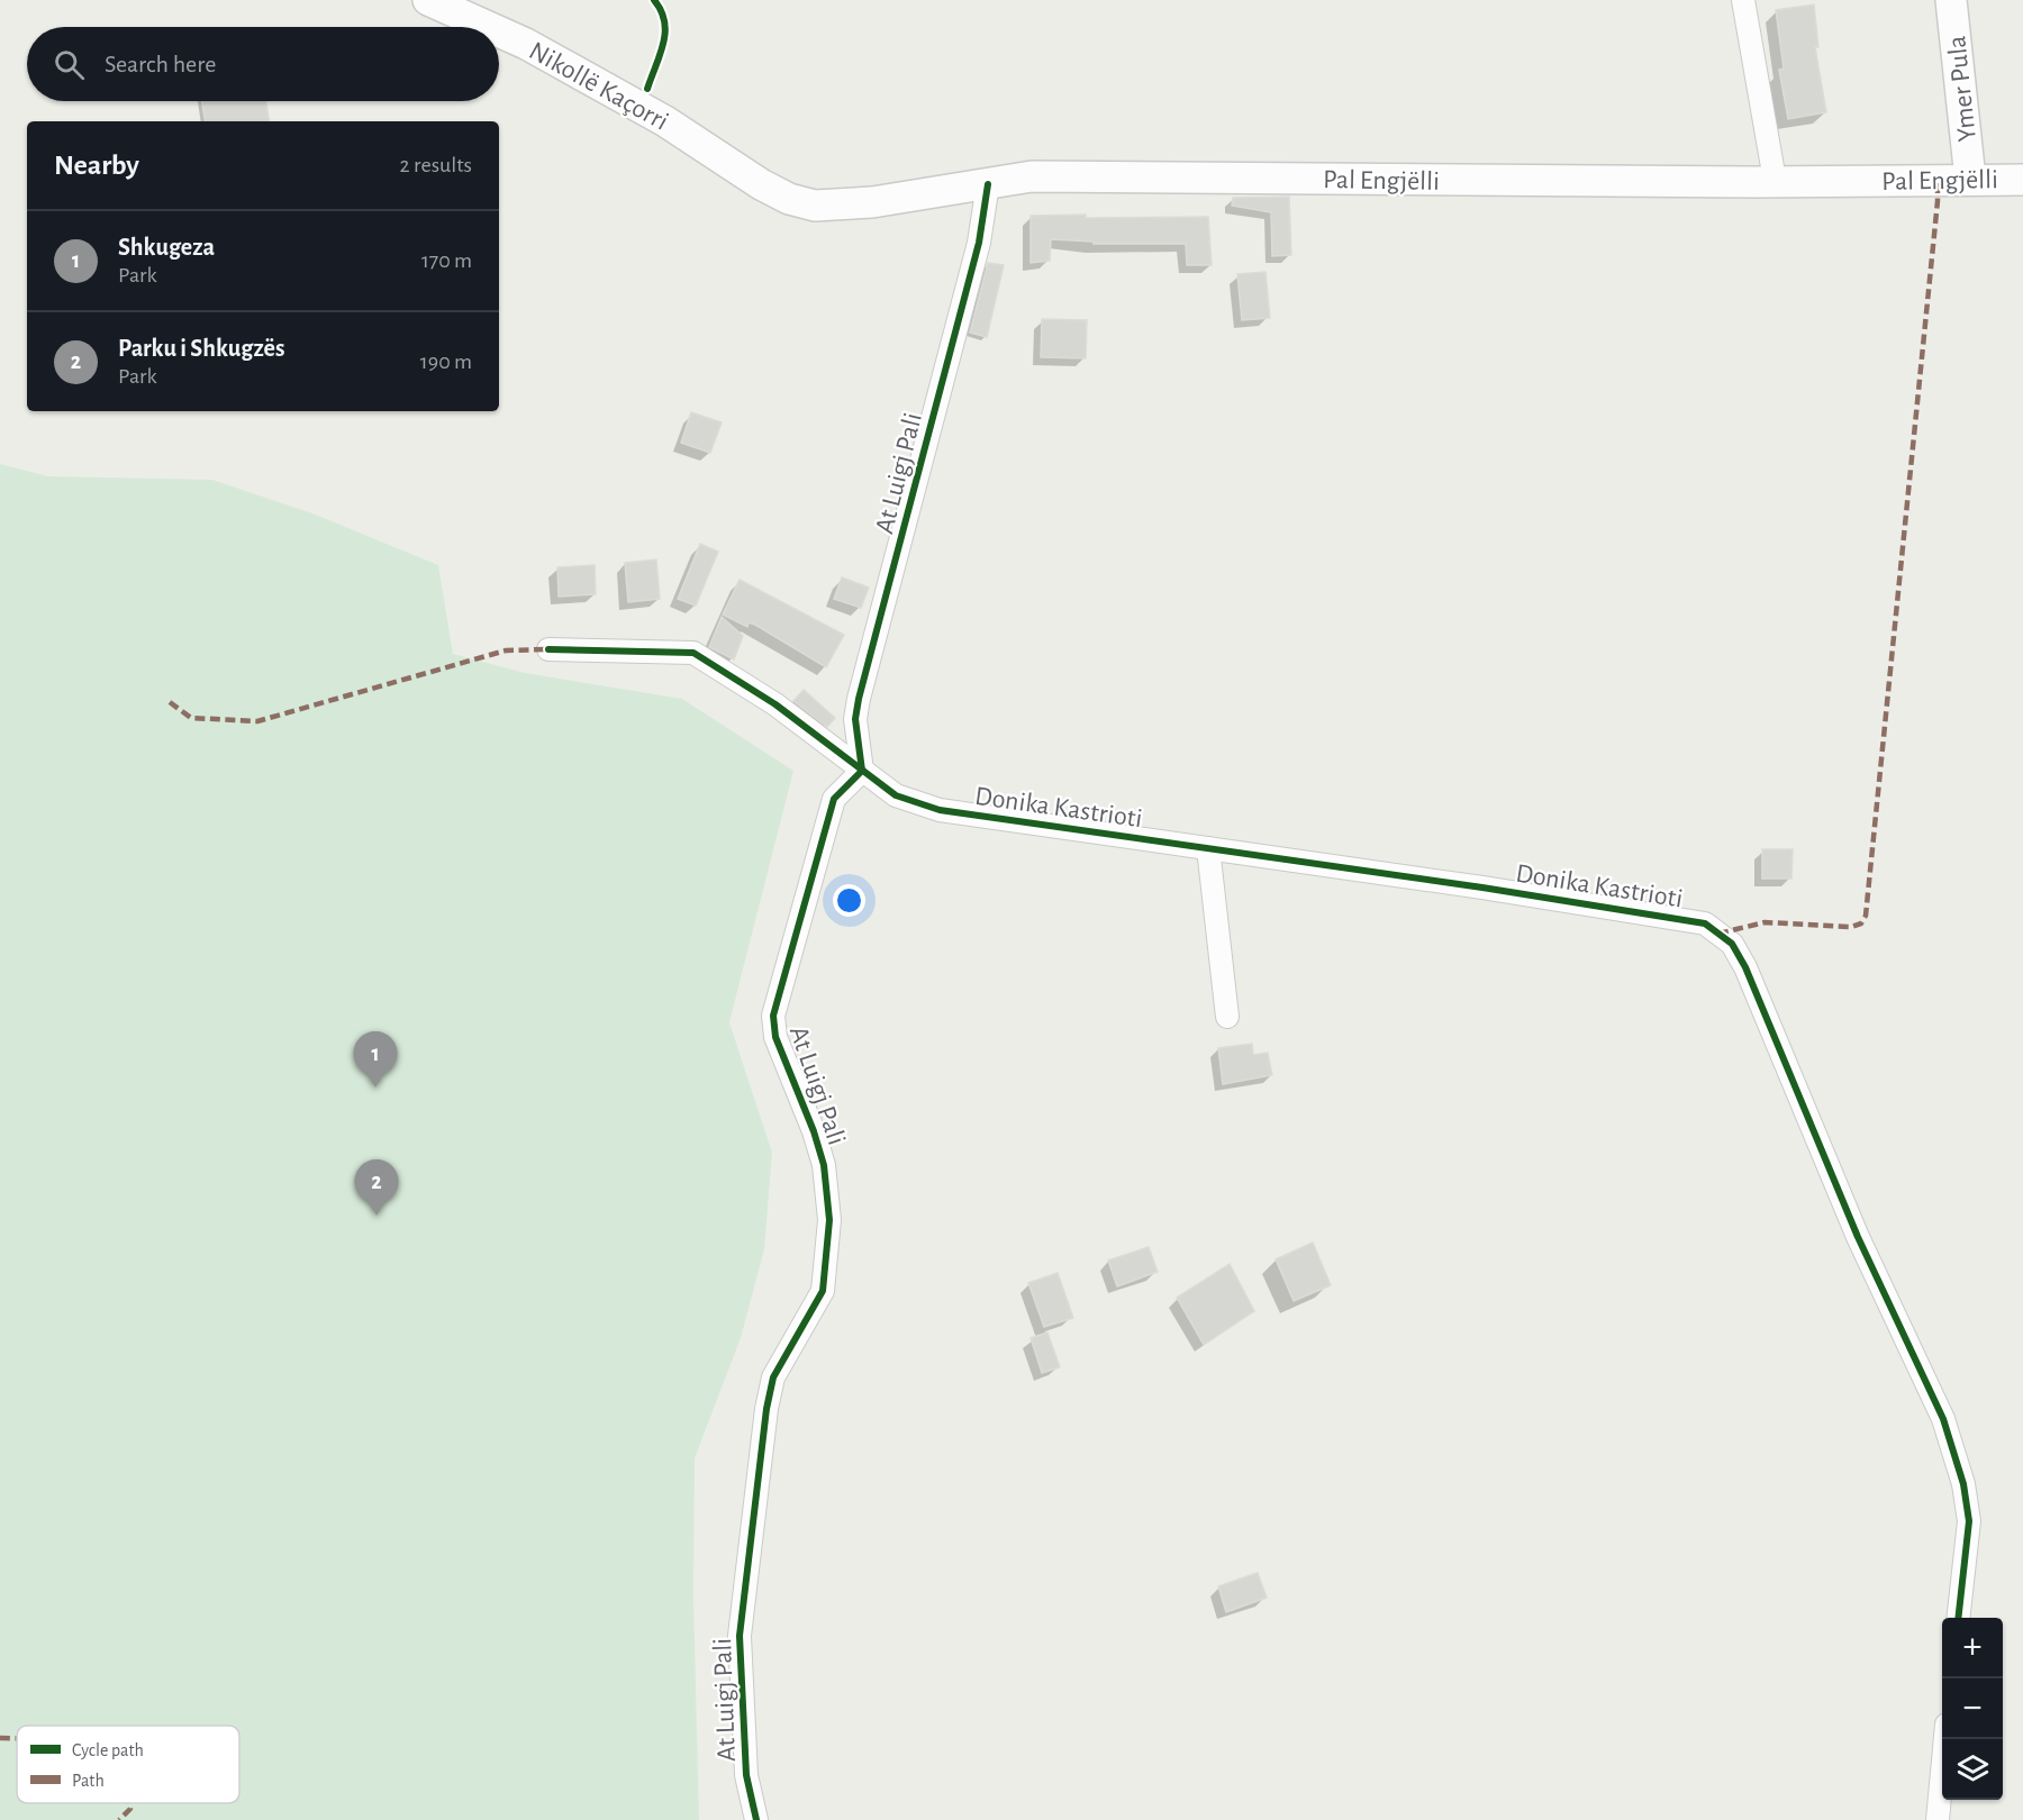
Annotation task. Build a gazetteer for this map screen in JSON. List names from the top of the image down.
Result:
{
  "streets": {
    "main road": ["Nikollë Kaçorri", "Ymer Pula", "Pal Engjëlli"],
    "street": ["At Luigj Pali", "Donika Kastrioti"]
  },
  "crossings": [
    ["Nikollë Kaçorri", "Pal Engjëlli"],
    ["Ymer Pula", "Pal Engjëlli"],
    ["Pal Engjëlli", "At Luigj Pali"],
    ["At Luigj Pali", "Donika Kastrioti"]
  ],
  "legend": ["Cycle path", "Path"],
  "page": {
    "search": "Search here",
    "heading": ["Nearby", "2 results"],
    "list": [
      {
        "mark": "1",
        "name": "Shkugeza",
        "note": "Park",
        "value": "170 m"
      },
      {
        "mark": "2",
        "name": "Parku i Shkugzës",
        "note": "Park",
        "value": "190 m"
      }
    ],
    "pins": ["1", "2"],
    "map_buttons": ["+", "−"]
  }
}
